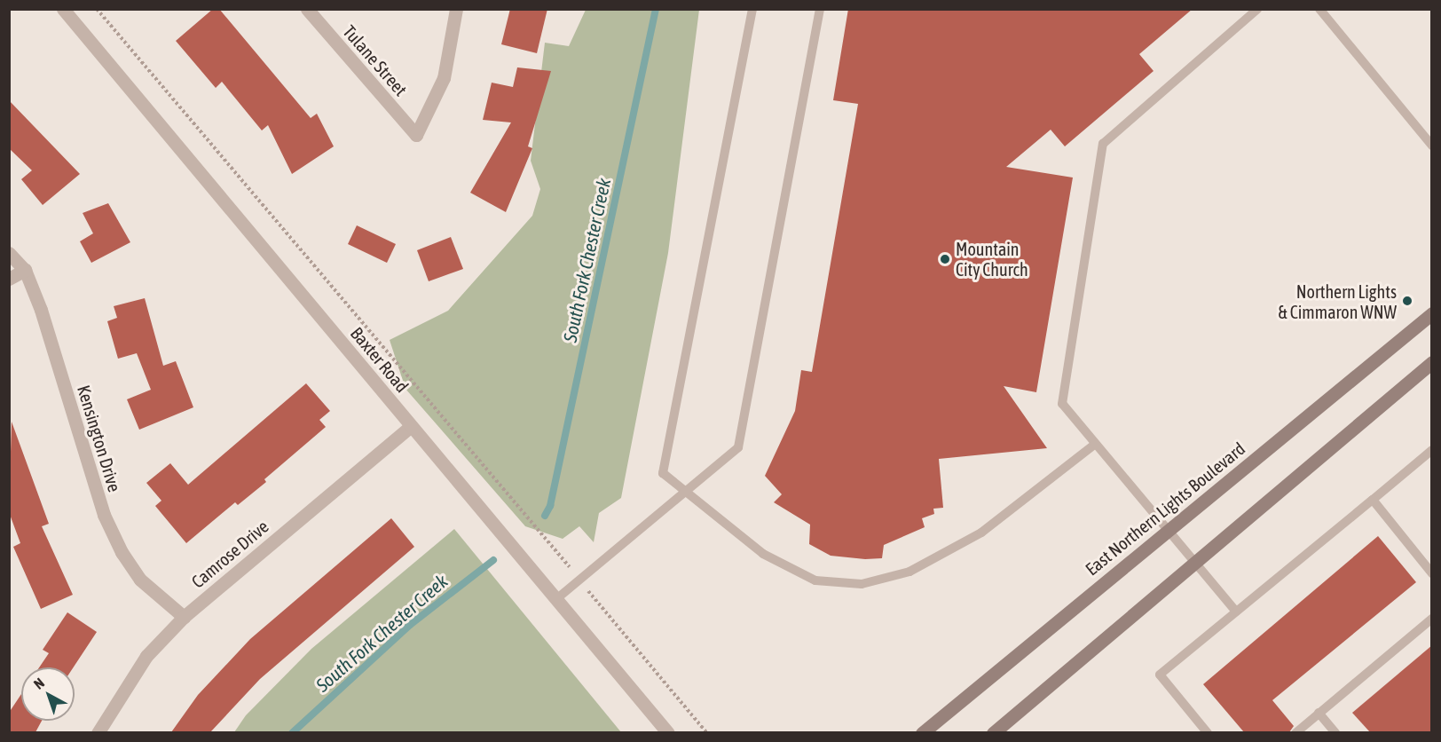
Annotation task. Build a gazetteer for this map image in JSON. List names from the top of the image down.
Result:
{
  "streets": {
    "main road": ["East Northern Lights Boulevard"],
    "street": [
      "Tulane Street",
      "Baxter Road",
      "Kensington Drive",
      "Camrose Drive"
    ]
  },
  "crossings": [
    ["Baxter Road", "Camrose Drive"],
    ["Kensington Drive", "Camrose Drive"]
  ],
  "water": ["South Fork Chester Creek"],
  "places": ["Mountain City Church", "Northern Lights & Cimmaron WNW"],
  "north": "top left"
}
